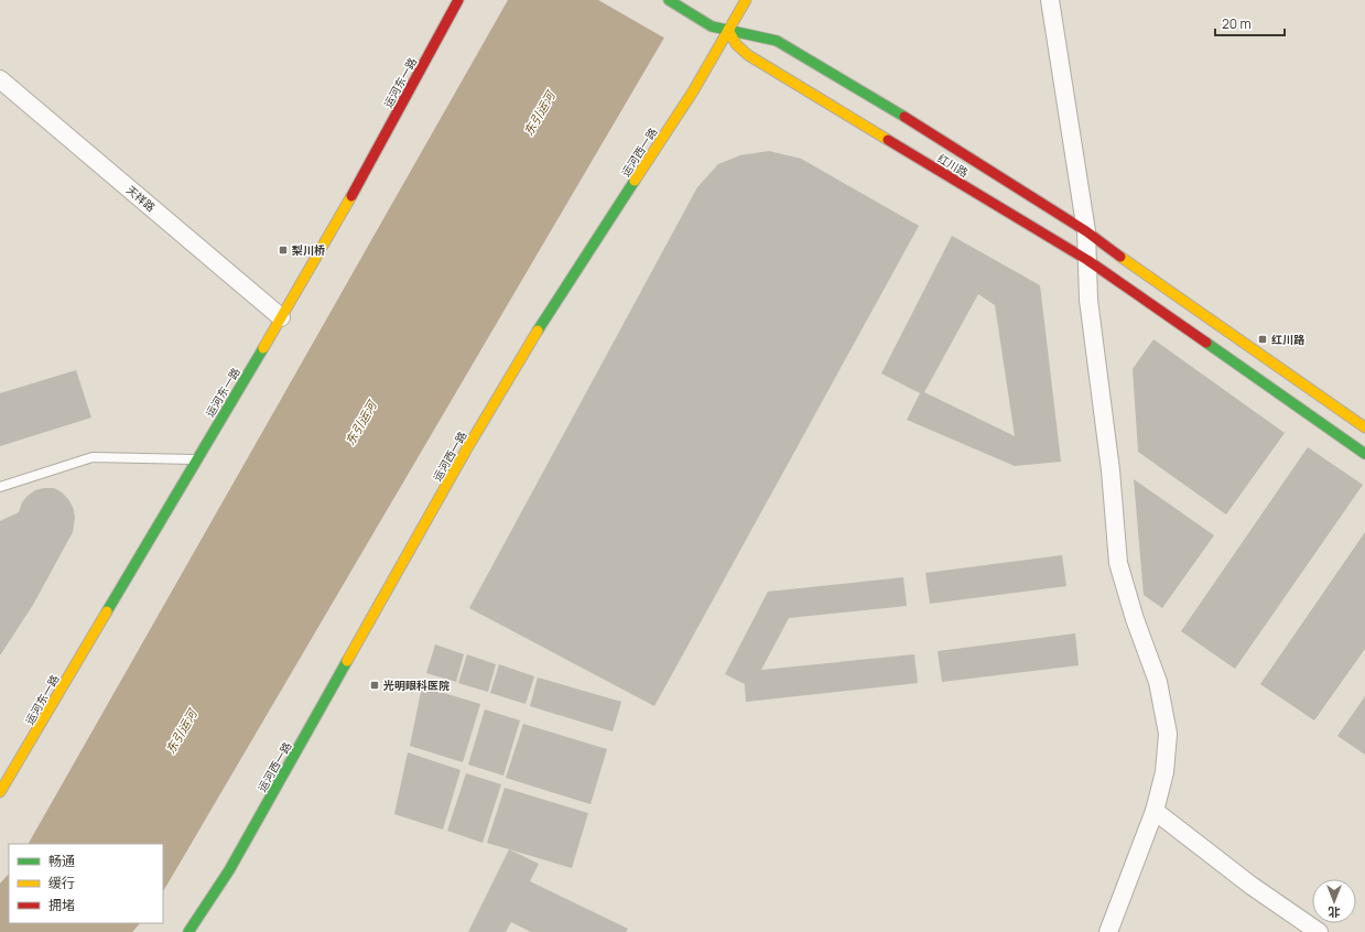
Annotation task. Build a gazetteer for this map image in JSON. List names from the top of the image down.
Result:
{
  "streets": {
    "street": [
      "运河东一路",
      "运河西一路",
      "红川路",
      "天祥路"
    ]
  },
  "crossings": [
    ["运河东一路", "天祥路"],
    ["运河西一路", "红川路"]
  ],
  "water": ["东引运河"],
  "places": {
    "transit": ["梨川桥", "红川路", "光明眼科医院"]
  },
  "legend": ["畅通", "缓行", "拥堵"],
  "scale_bar": "20 m",
  "north": "bottom"
}
